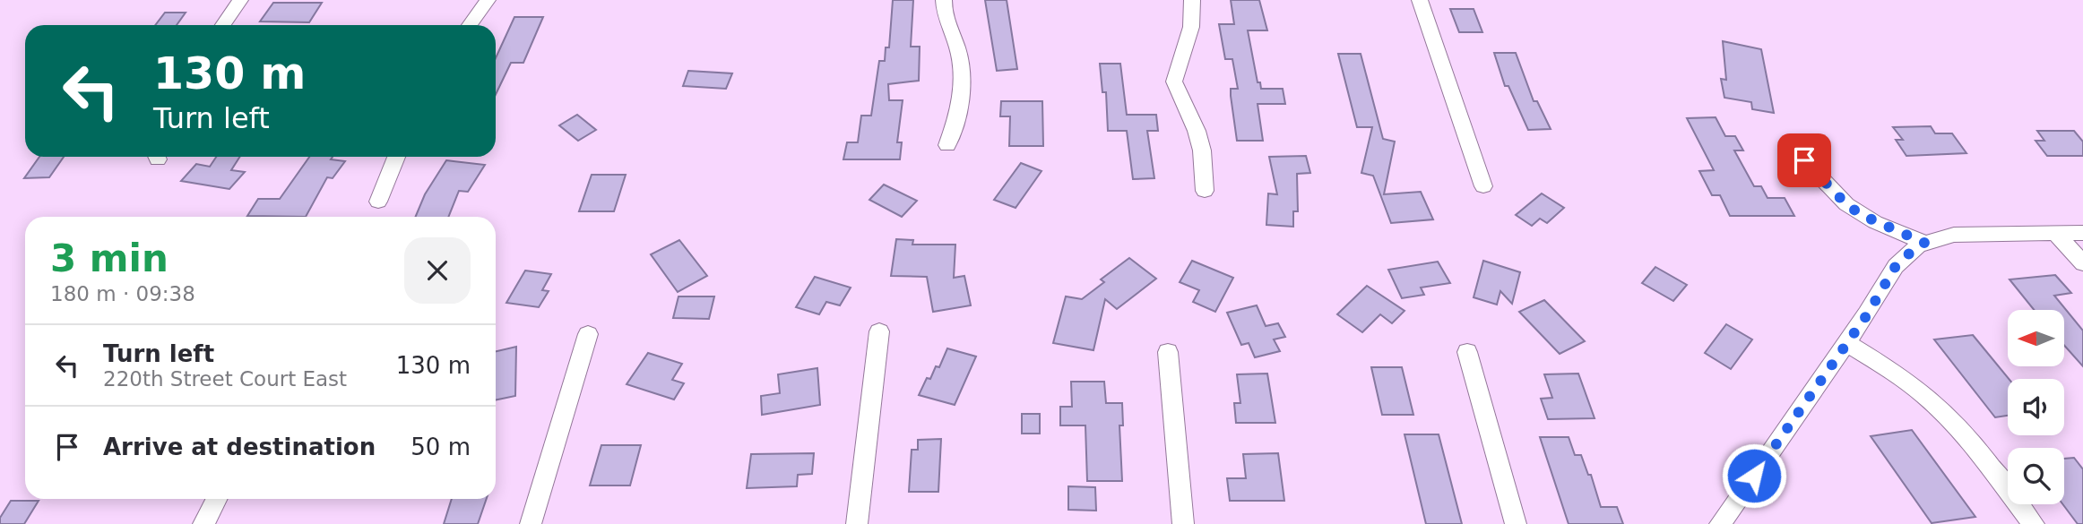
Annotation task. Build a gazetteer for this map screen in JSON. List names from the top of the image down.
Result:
{
  "north": "left",
  "page": {
    "turn": ["130 m", "Turn left"],
    "heading": ["3 min", "180 m · 09:38"],
    "list": [
      {
        "name": "Turn left",
        "note": "220th Street Court East",
        "value": "130 m"
      },
      {
        "name": "Arrive at destination",
        "value": "50 m"
      }
    ]
  }
}
